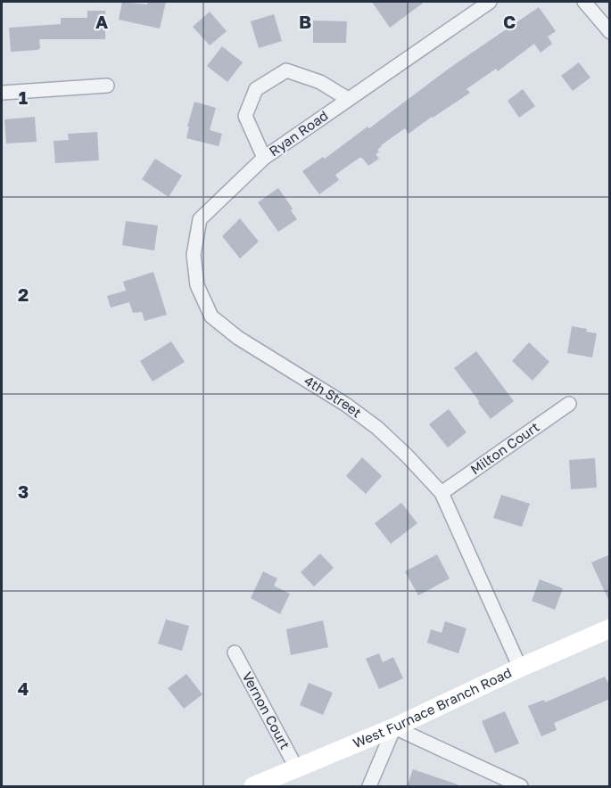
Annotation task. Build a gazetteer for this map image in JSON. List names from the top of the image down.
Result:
{
  "streets": {
    "street": [
      "Ryan Road",
      "4th Street",
      "Milton Court",
      "West Furnace Branch Road",
      "Vernon Court"
    ]
  },
  "crossings": [
    ["Ryan Road", "4th Street"],
    ["4th Street", "Milton Court"],
    ["4th Street", "West Furnace Branch Road"],
    ["West Furnace Branch Road", "Vernon Court"]
  ],
  "grid": {
    "columns": ["A", "B", "C"],
    "rows": [
      "1",
      "2",
      "3",
      "4"
    ]
  }
}
